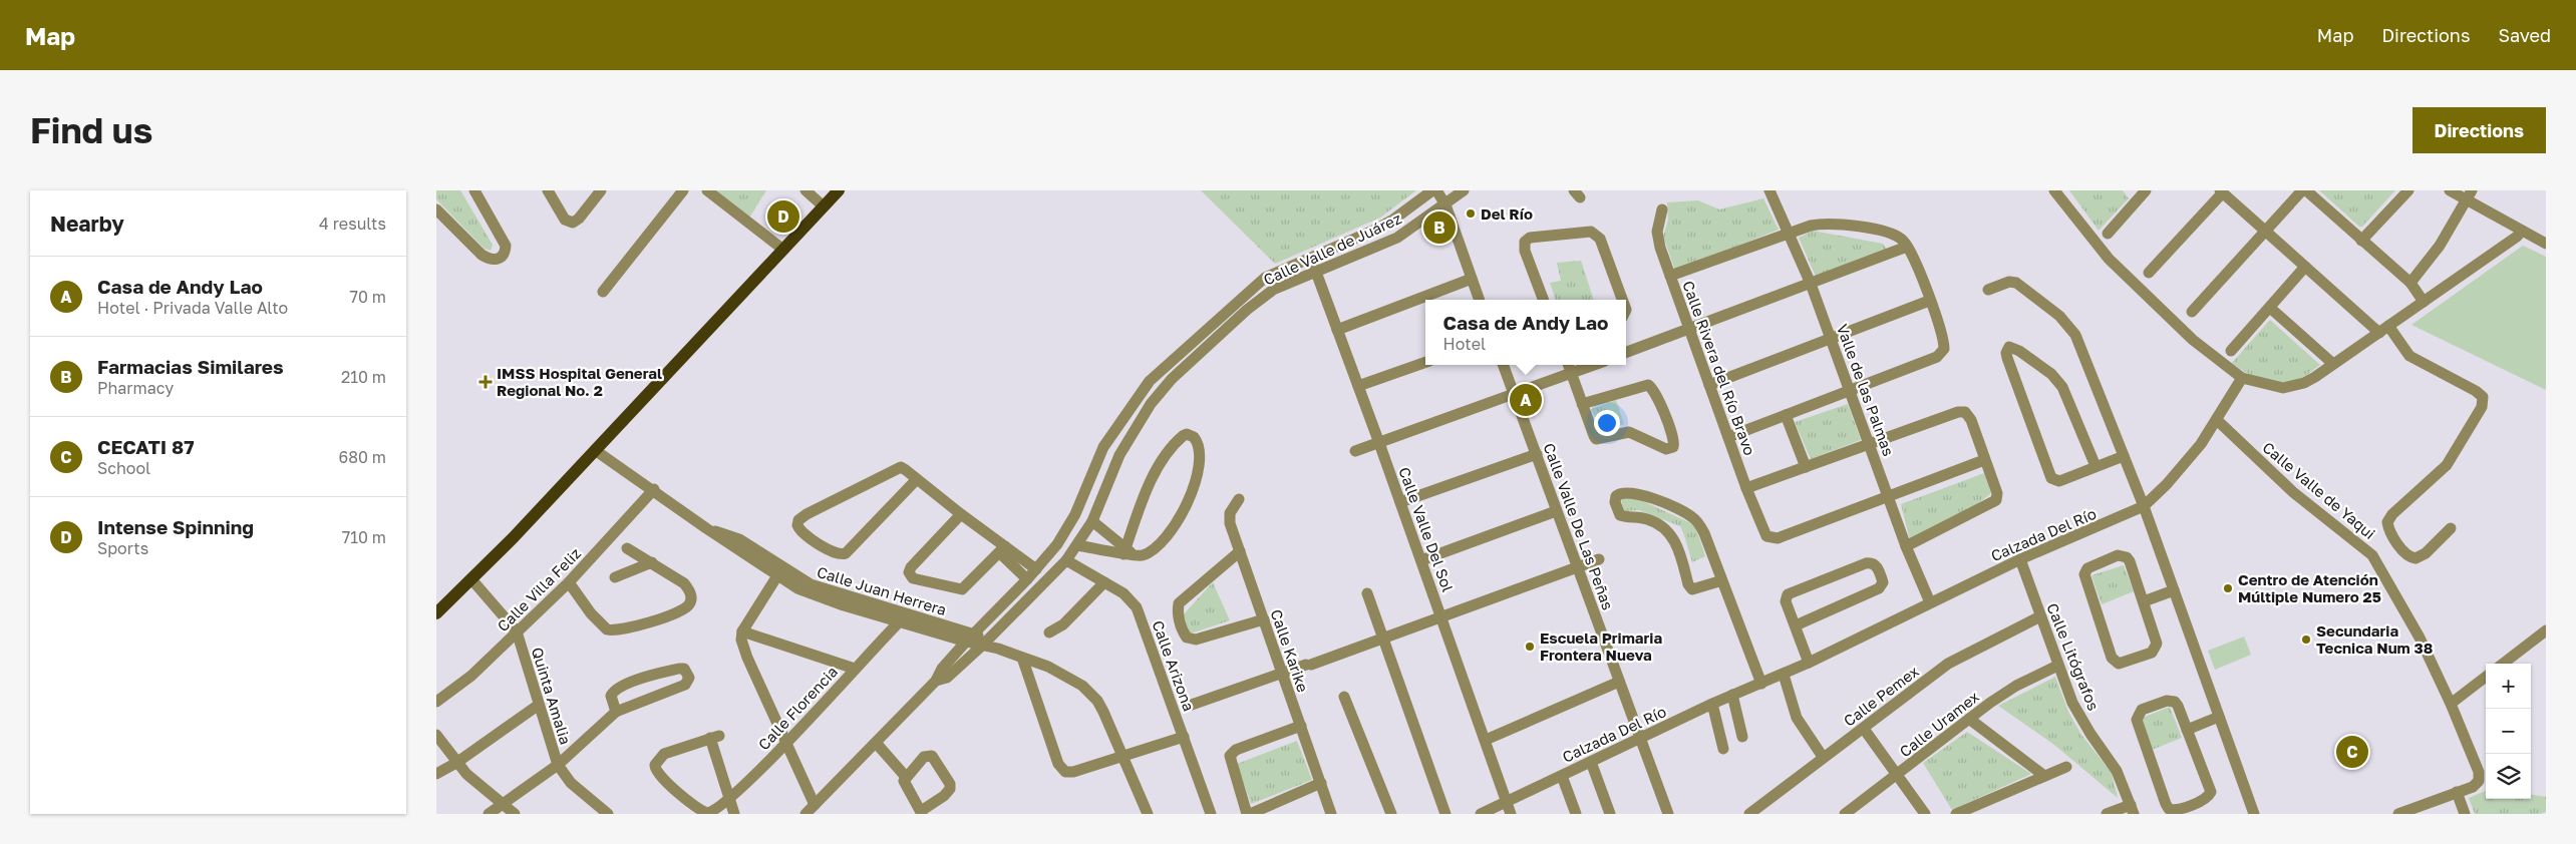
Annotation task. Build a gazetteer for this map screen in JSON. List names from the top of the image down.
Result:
{
  "streets": {
    "street": [
      "Calle Valle de Juárez",
      "Calle Rivera del Río Bravo",
      "Valle de las Palmas",
      "Calle Valle de Yaqui",
      "Calle Valle De Las Peñas",
      "Calle Valle Del Sol",
      "Calzada Del Río",
      "Calle Villa Feliz",
      "Calle Juan Herrera",
      "Calle Karike",
      "Calle Litógrafos",
      "Calle Arizona",
      "Quinta Amalia",
      "Calle Pemex",
      "Calle Florencia",
      "Calle Uramex"
    ]
  },
  "crossings": [
    ["Calle Valle de Juárez", "Calle Valle Del Sol"],
    ["Calle Valle de Juárez", "Calle Juan Herrera"],
    ["Calle Valle de Juárez", "Calle Arizona"],
    ["Calle Rivera del Río Bravo", "Valle de las Palmas"],
    ["Valle de las Palmas", "Calzada Del Río"],
    ["Calle Valle de Yaqui", "Calzada Del Río"],
    ["Calle Valle De Las Peñas", "Calzada Del Río"],
    ["Calle Valle Del Sol", "Calzada Del Río"],
    ["Calzada Del Río", "Calle Litógrafos"],
    ["Calle Villa Feliz", "Calle Juan Herrera"],
    ["Calle Villa Feliz", "Quinta Amalia"],
    ["Calle Juan Herrera", "Calle Florencia"],
    ["Calle Litógrafos", "Calle Pemex"],
    ["Calle Litógrafos", "Calle Uramex"]
  ],
  "places": {
    "other": [
      "Del Río",
      "Centro de Atención Múltiple Numero 25",
      "Secundaria Tecnica Num 38",
      "Escuela Primaria Frontera Nueva"
    ],
    "health": ["IMSS Hospital General Regional No. 2"]
  },
  "page": {
    "header": "Map",
    "nav": ["Map", "Directions", "Saved"],
    "buttons": "Directions",
    "title": "Find us",
    "heading": ["Nearby", "4 results"],
    "pins": [
      "D",
      "B",
      "A",
      "C"
    ],
    "list": [
      {
        "mark": "A",
        "name": "Casa de Andy Lao",
        "note": "Hotel · Privada Valle Alto",
        "value": "70 m"
      },
      {
        "mark": "B",
        "name": "Farmacias Similares",
        "note": "Pharmacy",
        "value": "210 m"
      },
      {
        "mark": "C",
        "name": "CECATI 87",
        "note": "School",
        "value": "680 m"
      },
      {
        "mark": "D",
        "name": "Intense Spinning",
        "note": "Sports",
        "value": "710 m"
      }
    ],
    "popup": ["Casa de Andy Lao", "Hotel"],
    "map_buttons": ["+", "−"]
  }
}
